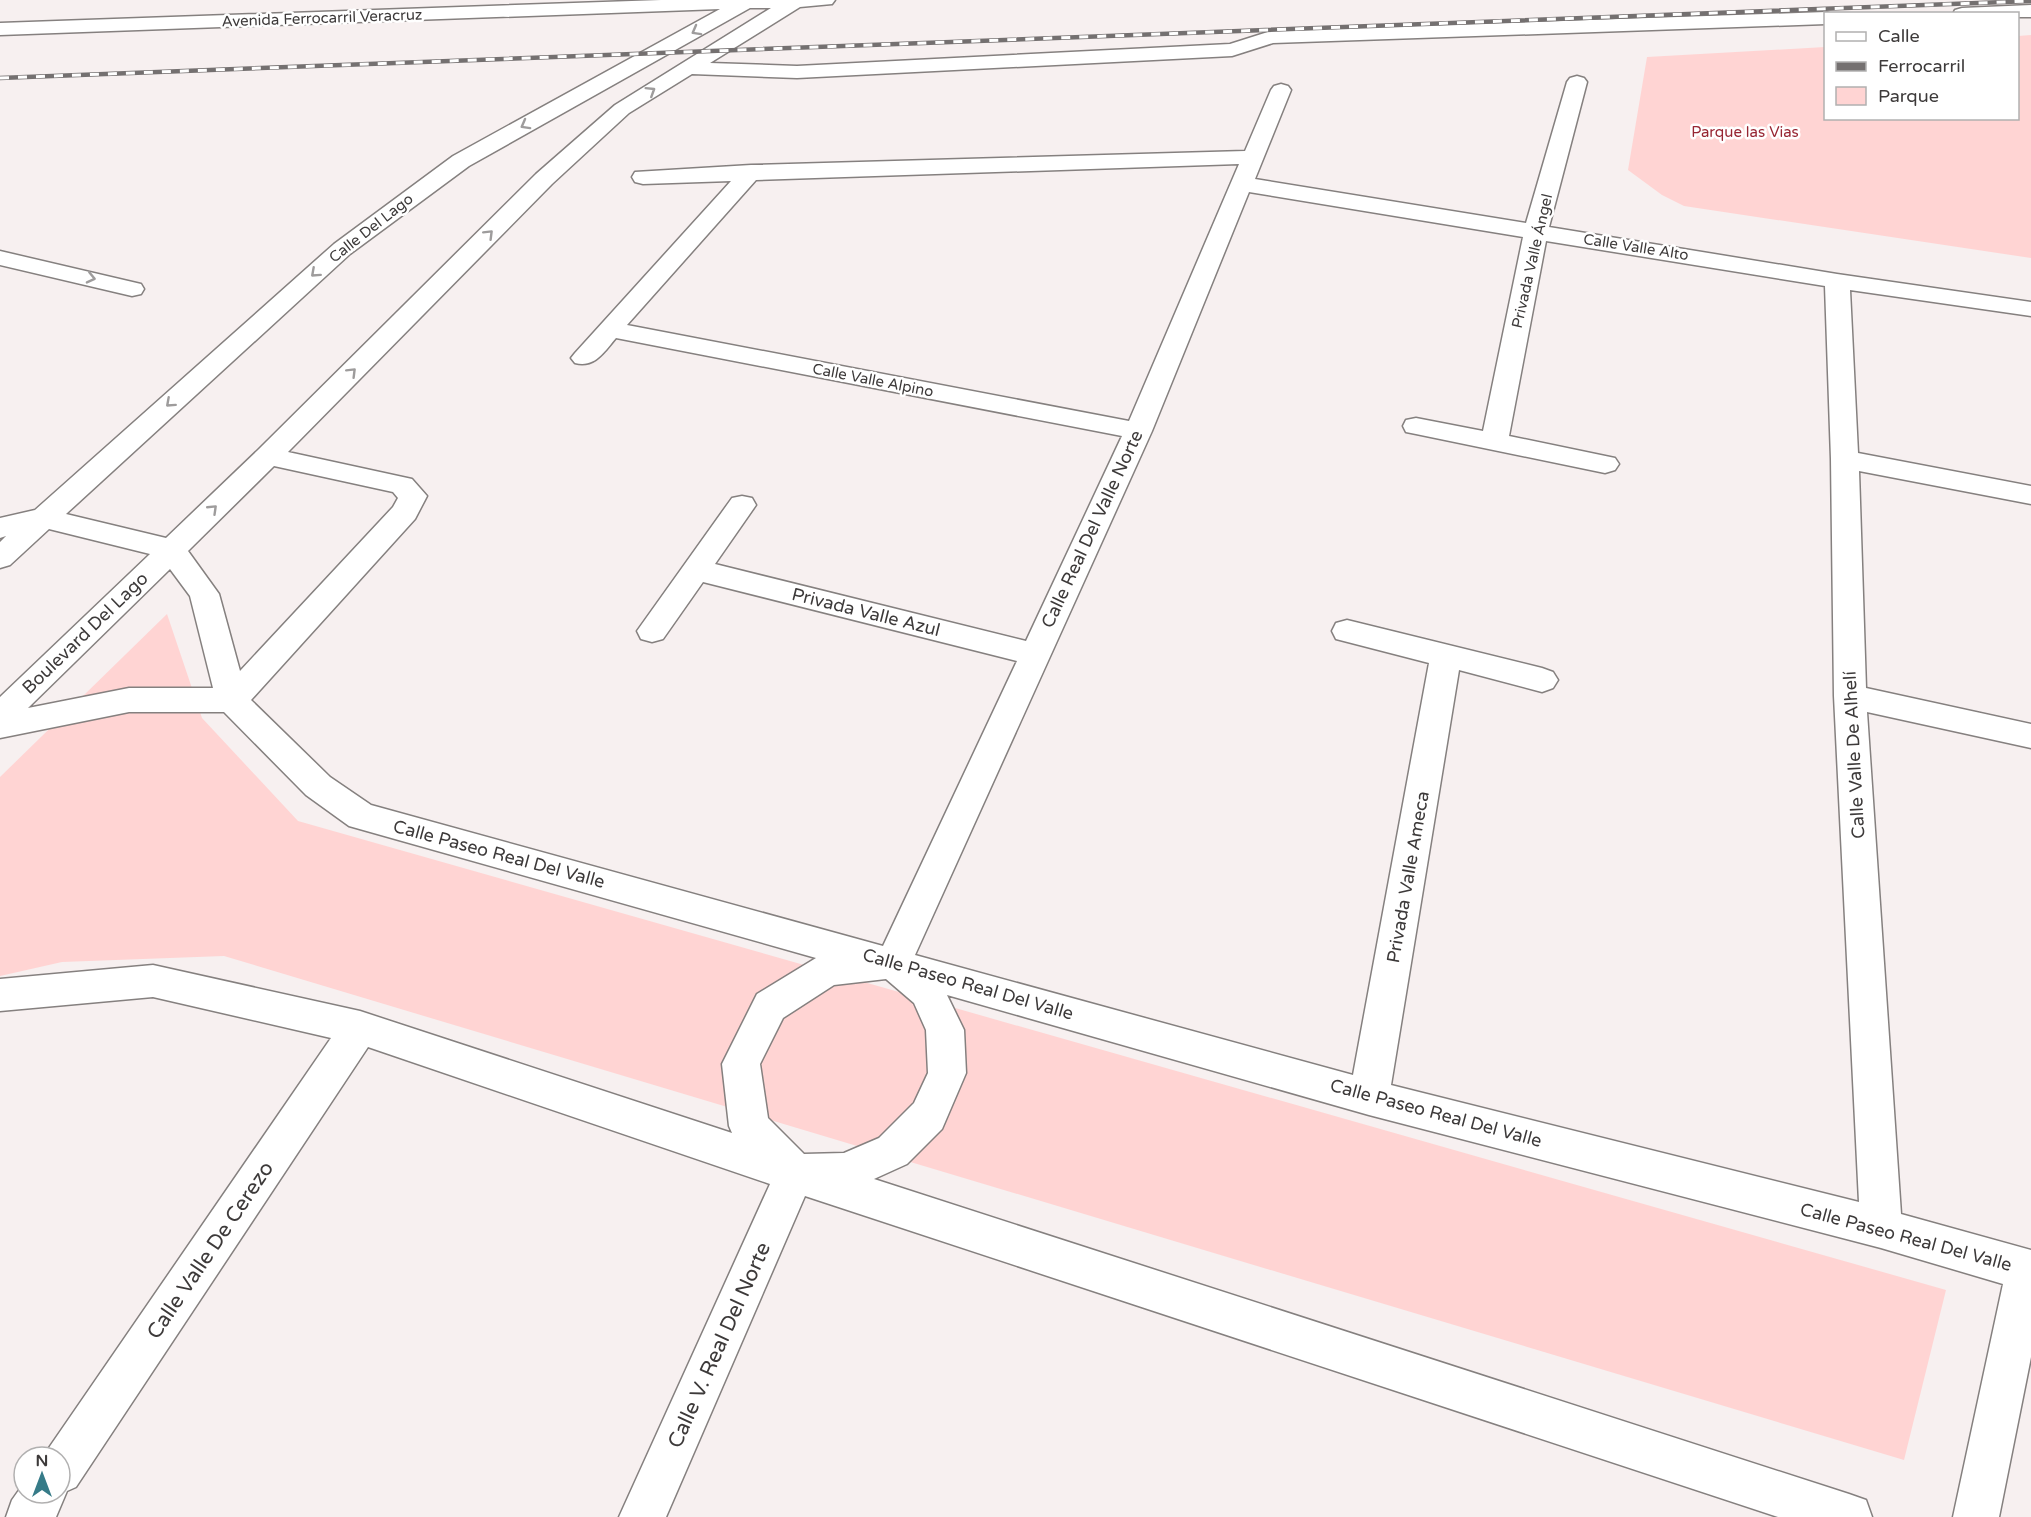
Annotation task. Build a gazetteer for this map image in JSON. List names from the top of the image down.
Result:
{
  "streets": {
    "street": [
      "Avenida Ferrocarril Veracruz",
      "Calle Del Lago",
      "Calle Valle Alto",
      "Privada Valle Ángel",
      "Calle Valle Alpino",
      "Calle Real Del Valle Norte",
      "Privada Valle Azul",
      "Boulevard Del Lago",
      "Calle Valle De Alhelí",
      "Calle Paseo Real Del Valle",
      "Privada Valle Ameca",
      "Calle Valle De Cerezo",
      "Calle V. Real Del Norte"
    ]
  },
  "crossings": [
    ["Avenida Ferrocarril Veracruz", "Calle Del Lago"],
    ["Calle Valle Alto", "Privada Valle Ángel"],
    ["Calle Valle Alto", "Calle Real Del Valle Norte"],
    ["Calle Valle Alto", "Calle Valle De Alhelí"],
    ["Calle Valle Alpino", "Calle Real Del Valle Norte"],
    ["Calle Real Del Valle Norte", "Privada Valle Azul"],
    ["Calle Real Del Valle Norte", "Calle Paseo Real Del Valle"],
    ["Calle Real Del Valle Norte", "Calle V. Real Del Norte"],
    ["Calle Valle De Alhelí", "Calle Paseo Real Del Valle"],
    ["Calle Paseo Real Del Valle", "Privada Valle Ameca"],
    ["Calle Paseo Real Del Valle", "Calle V. Real Del Norte"]
  ],
  "parks": ["Parque las Vias"],
  "legend": ["Calle", "Ferrocarril", "Parque"],
  "north": "top"
}
